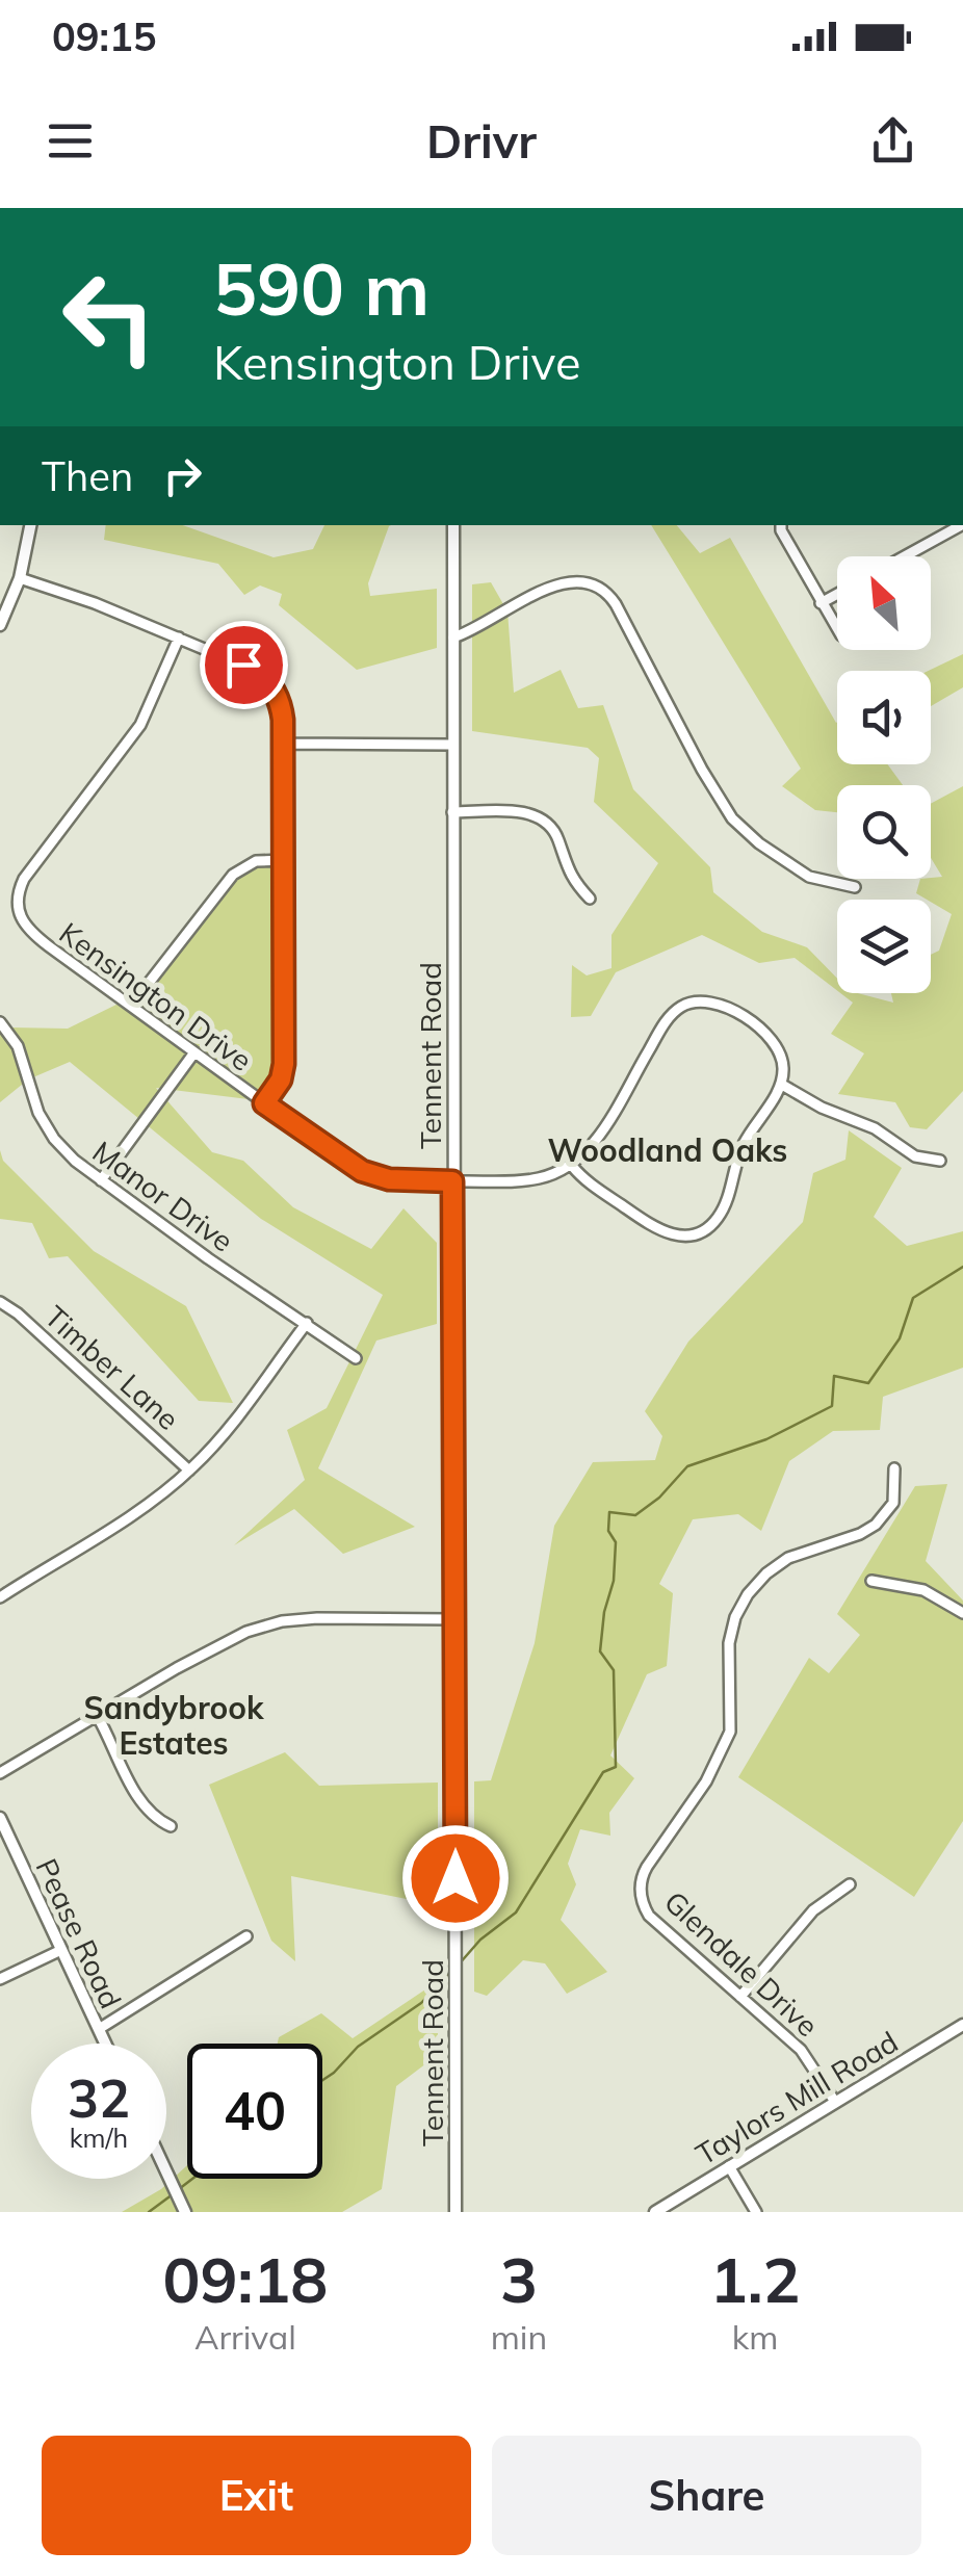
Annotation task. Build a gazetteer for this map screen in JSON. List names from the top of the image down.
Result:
{
  "streets": {
    "street": [
      "Kensington Drive",
      "Tennent Road",
      "Manor Drive",
      "Timber Lane",
      "Pease Road",
      "Glendale Drive",
      "Taylors Mill Road"
    ]
  },
  "crossings": [
    ["Kensington Drive", "Tennent Road"],
    ["Glendale Drive", "Taylors Mill Road"]
  ],
  "districts": ["Woodland Oaks", "Sandybrook Estates"],
  "north": "top left",
  "page": {
    "status": "09:15",
    "header": "Drivr",
    "turn": ["590 m", "Kensington Drive"],
    "then": "Then",
    "speed": "32 km/h",
    "limit": "40",
    "eta": [
      "09:18",
      "Arrival",
      "3",
      "min",
      "1.2",
      "km"
    ],
    "buttons": ["Exit", "Share"]
  }
}
